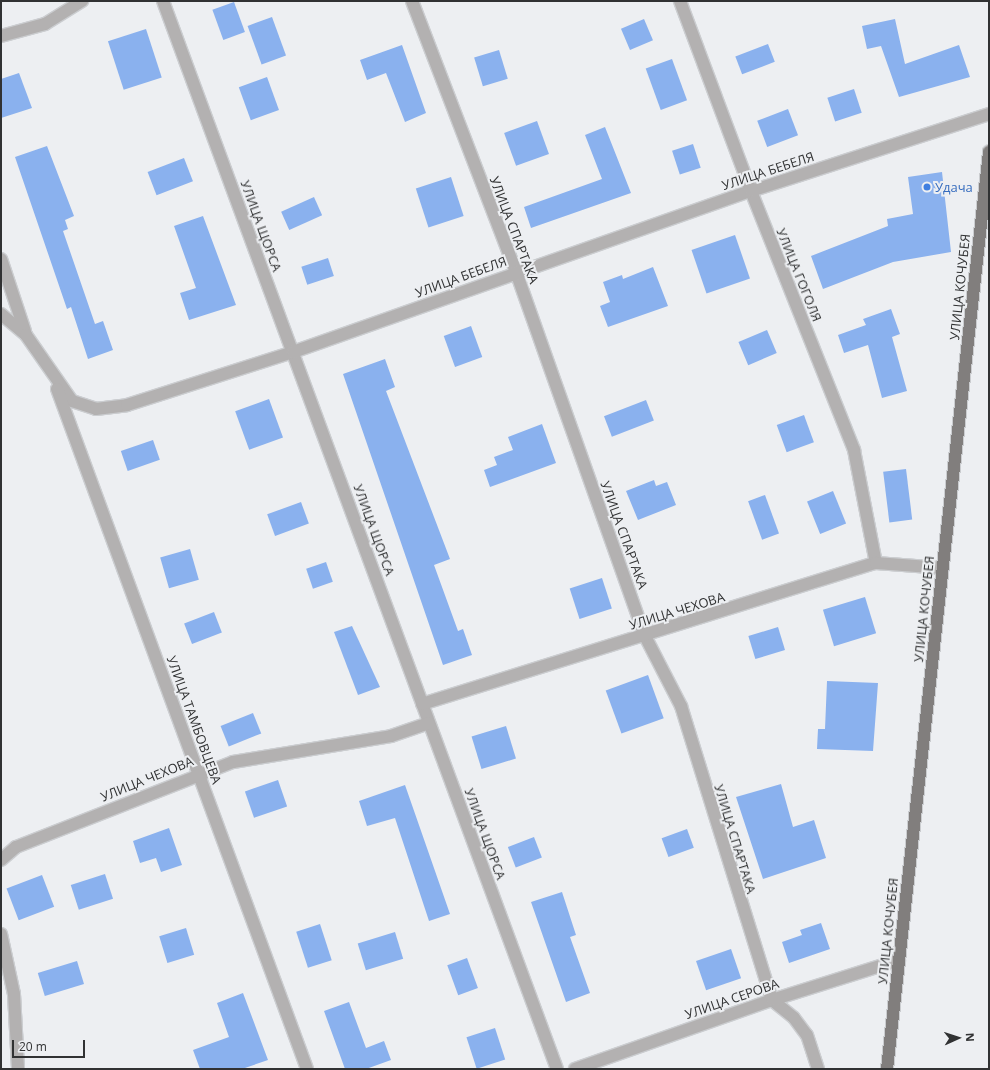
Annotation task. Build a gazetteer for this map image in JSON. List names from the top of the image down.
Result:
{
  "streets": {
    "main road": ["УЛИЦА КОЧУБЕЯ"],
    "street": [
      "УЛИЦА БЕБЕЛЯ",
      "УЛИЦА ЩОРСА",
      "УЛИЦА СПАРТАКА",
      "УЛИЦА ГОГОЛЯ",
      "УЛИЦА ЧЕХОВА",
      "УЛИЦА ТАМБОВЦЕВА",
      "УЛИЦА СЕРОВА"
    ]
  },
  "crossings": [
    ["УЛИЦА БЕБЕЛЯ", "УЛИЦА ЩОРСА"],
    ["УЛИЦА БЕБЕЛЯ", "УЛИЦА СПАРТАКА"],
    ["УЛИЦА БЕБЕЛЯ", "УЛИЦА ГОГОЛЯ"],
    ["УЛИЦА БЕБЕЛЯ", "УЛИЦА ТАМБОВЦЕВА"],
    ["УЛИЦА ЩОРСА", "УЛИЦА ЧЕХОВА"],
    ["УЛИЦА СПАРТАКА", "УЛИЦА ЧЕХОВА"],
    ["УЛИЦА СПАРТАКА", "УЛИЦА СЕРОВА"],
    ["УЛИЦА ГОГОЛЯ", "УЛИЦА ЧЕХОВА"],
    ["УЛИЦА КОЧУБЕЯ", "УЛИЦА ЧЕХОВА"],
    ["УЛИЦА КОЧУБЕЯ", "УЛИЦА СЕРОВА"],
    ["УЛИЦА ЧЕХОВА", "УЛИЦА ТАМБОВЦЕВА"]
  ],
  "places": ["Удача"],
  "scale_bar": "20 m",
  "north": "right"
}
